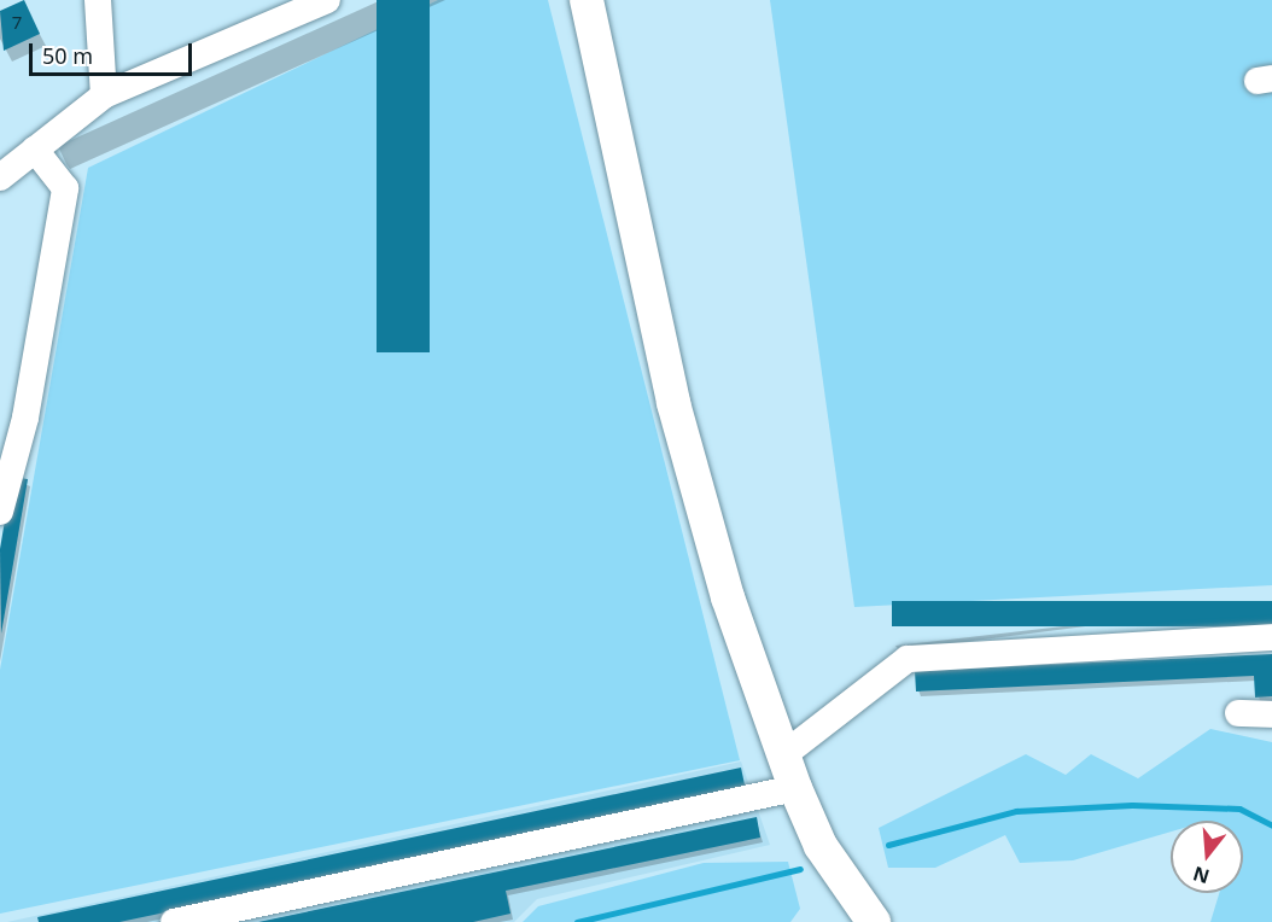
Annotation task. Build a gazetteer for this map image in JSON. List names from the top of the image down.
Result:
{
  "house_numbers": ["7"],
  "scale_bar": "50 m",
  "north": "bottom"
}
